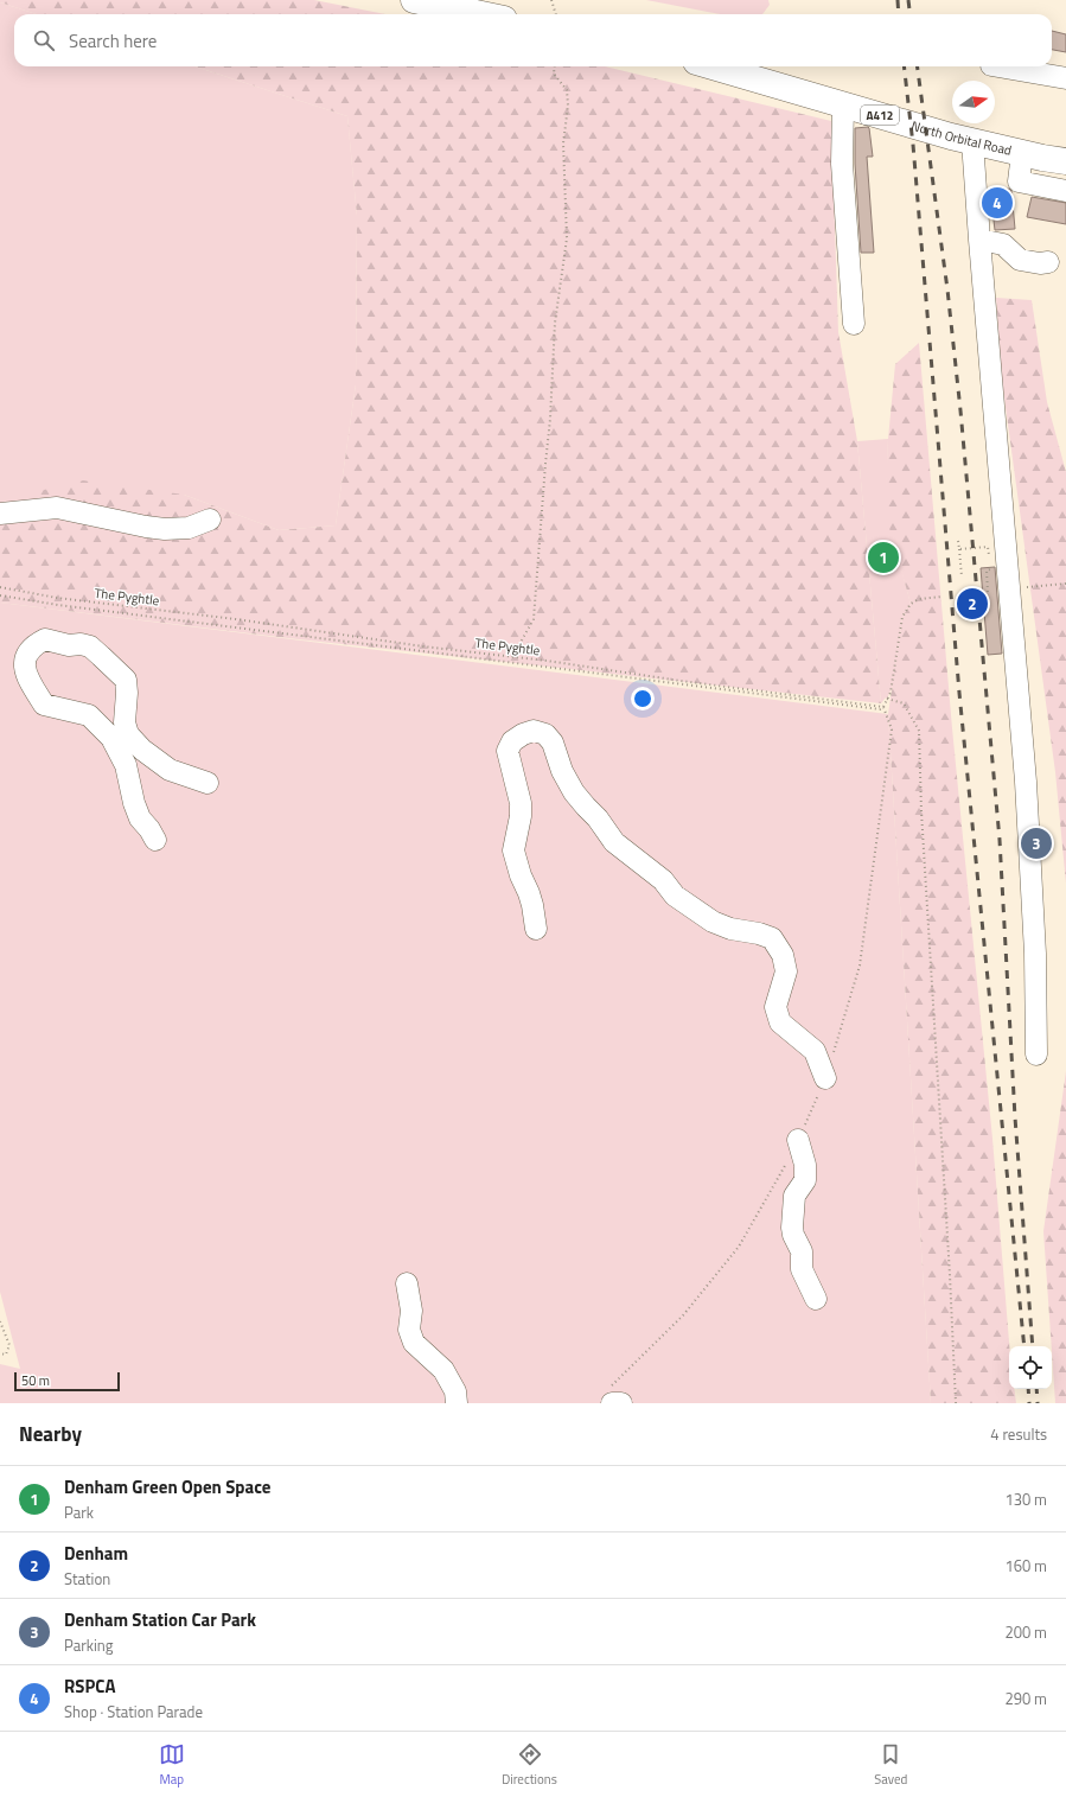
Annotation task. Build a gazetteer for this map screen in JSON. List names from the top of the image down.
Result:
{
  "streets": {
    "main road": ["A412", "North Orbital Road"],
    "path": ["The Pyghtle"]
  },
  "scale_bar": "50 m",
  "north": "right",
  "page": {
    "search": "Search here",
    "pins": [
      "4",
      "1",
      "2",
      "3"
    ],
    "scale": "50 m",
    "heading": ["Nearby", "4 results"],
    "list": [
      {
        "mark": "1",
        "name": "Denham Green Open Space",
        "note": "Park",
        "value": "130 m"
      },
      {
        "mark": "2",
        "name": "Denham",
        "note": "Station",
        "value": "160 m"
      },
      {
        "mark": "3",
        "name": "Denham Station Car Park",
        "note": "Parking",
        "value": "200 m"
      },
      {
        "mark": "4",
        "name": "RSPCA",
        "note": "Shop · Station Parade",
        "value": "290 m"
      }
    ],
    "nav": ["Map", "Directions", "Saved"]
  }
}
